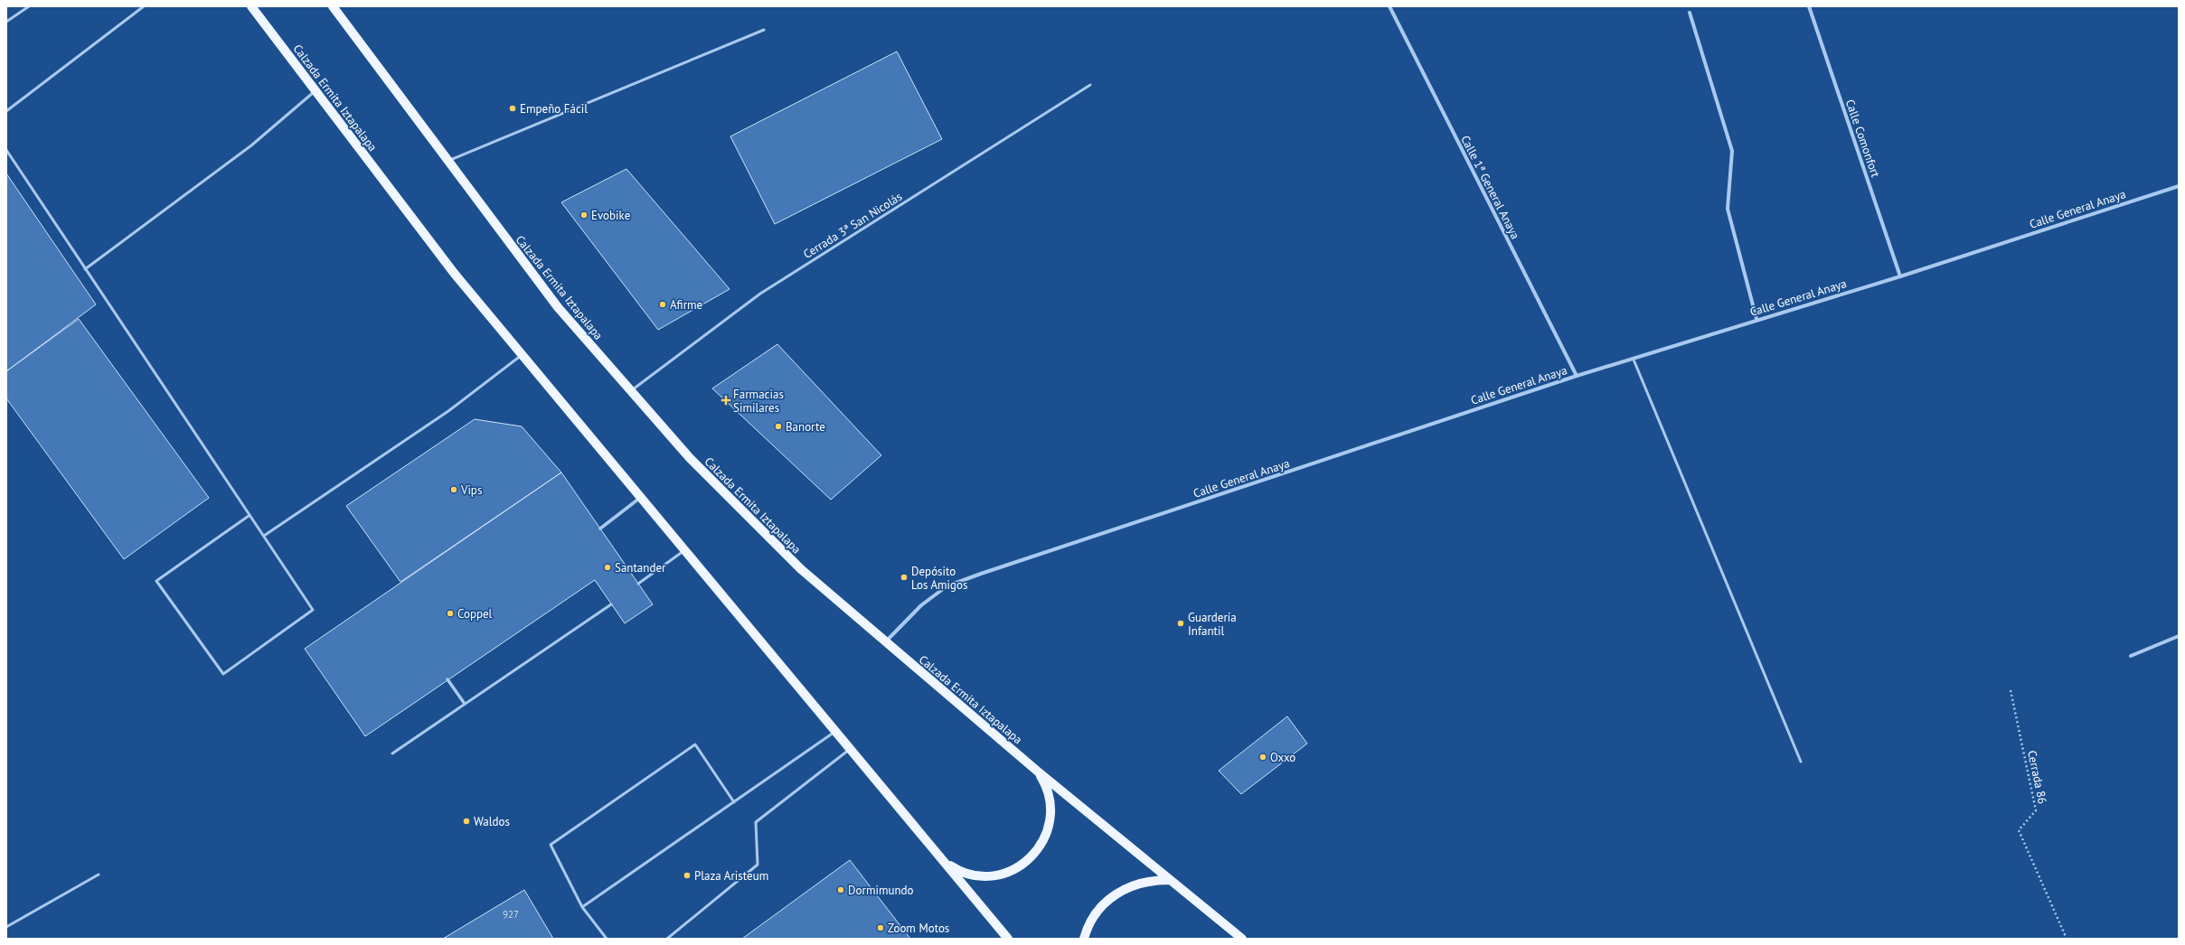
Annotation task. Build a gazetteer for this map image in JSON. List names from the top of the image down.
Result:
{
  "streets": {
    "main road": ["Calzada Ermita Iztapalapa"],
    "street": ["Calle Comonfort", "Calle 1ª General Anaya", "Calle General Anaya"],
    "lane": ["Cerrada 3ª San Nicolás"],
    "path": ["Cerrada 86"]
  },
  "crossings": [
    ["Calzada Ermita Iztapalapa", "Calle General Anaya"],
    ["Calzada Ermita Iztapalapa", "Cerrada 3ª San Nicolás"],
    ["Calle Comonfort", "Calle General Anaya"],
    ["Calle 1ª General Anaya", "Calle General Anaya"]
  ],
  "places": {
    "other": [
      "Empeño Fácil",
      "Evobike",
      "Afirme",
      "Banorte",
      "Vips",
      "Santander",
      "Depósito Los Amigos",
      "Coppel",
      "Guardería Infantil",
      "Oxxo",
      "Waldos",
      "Plaza Aristeum",
      "Dormimundo",
      "Zoom Motos"
    ],
    "health": ["Farmacias Similares"]
  },
  "house_numbers": ["927"]
}
